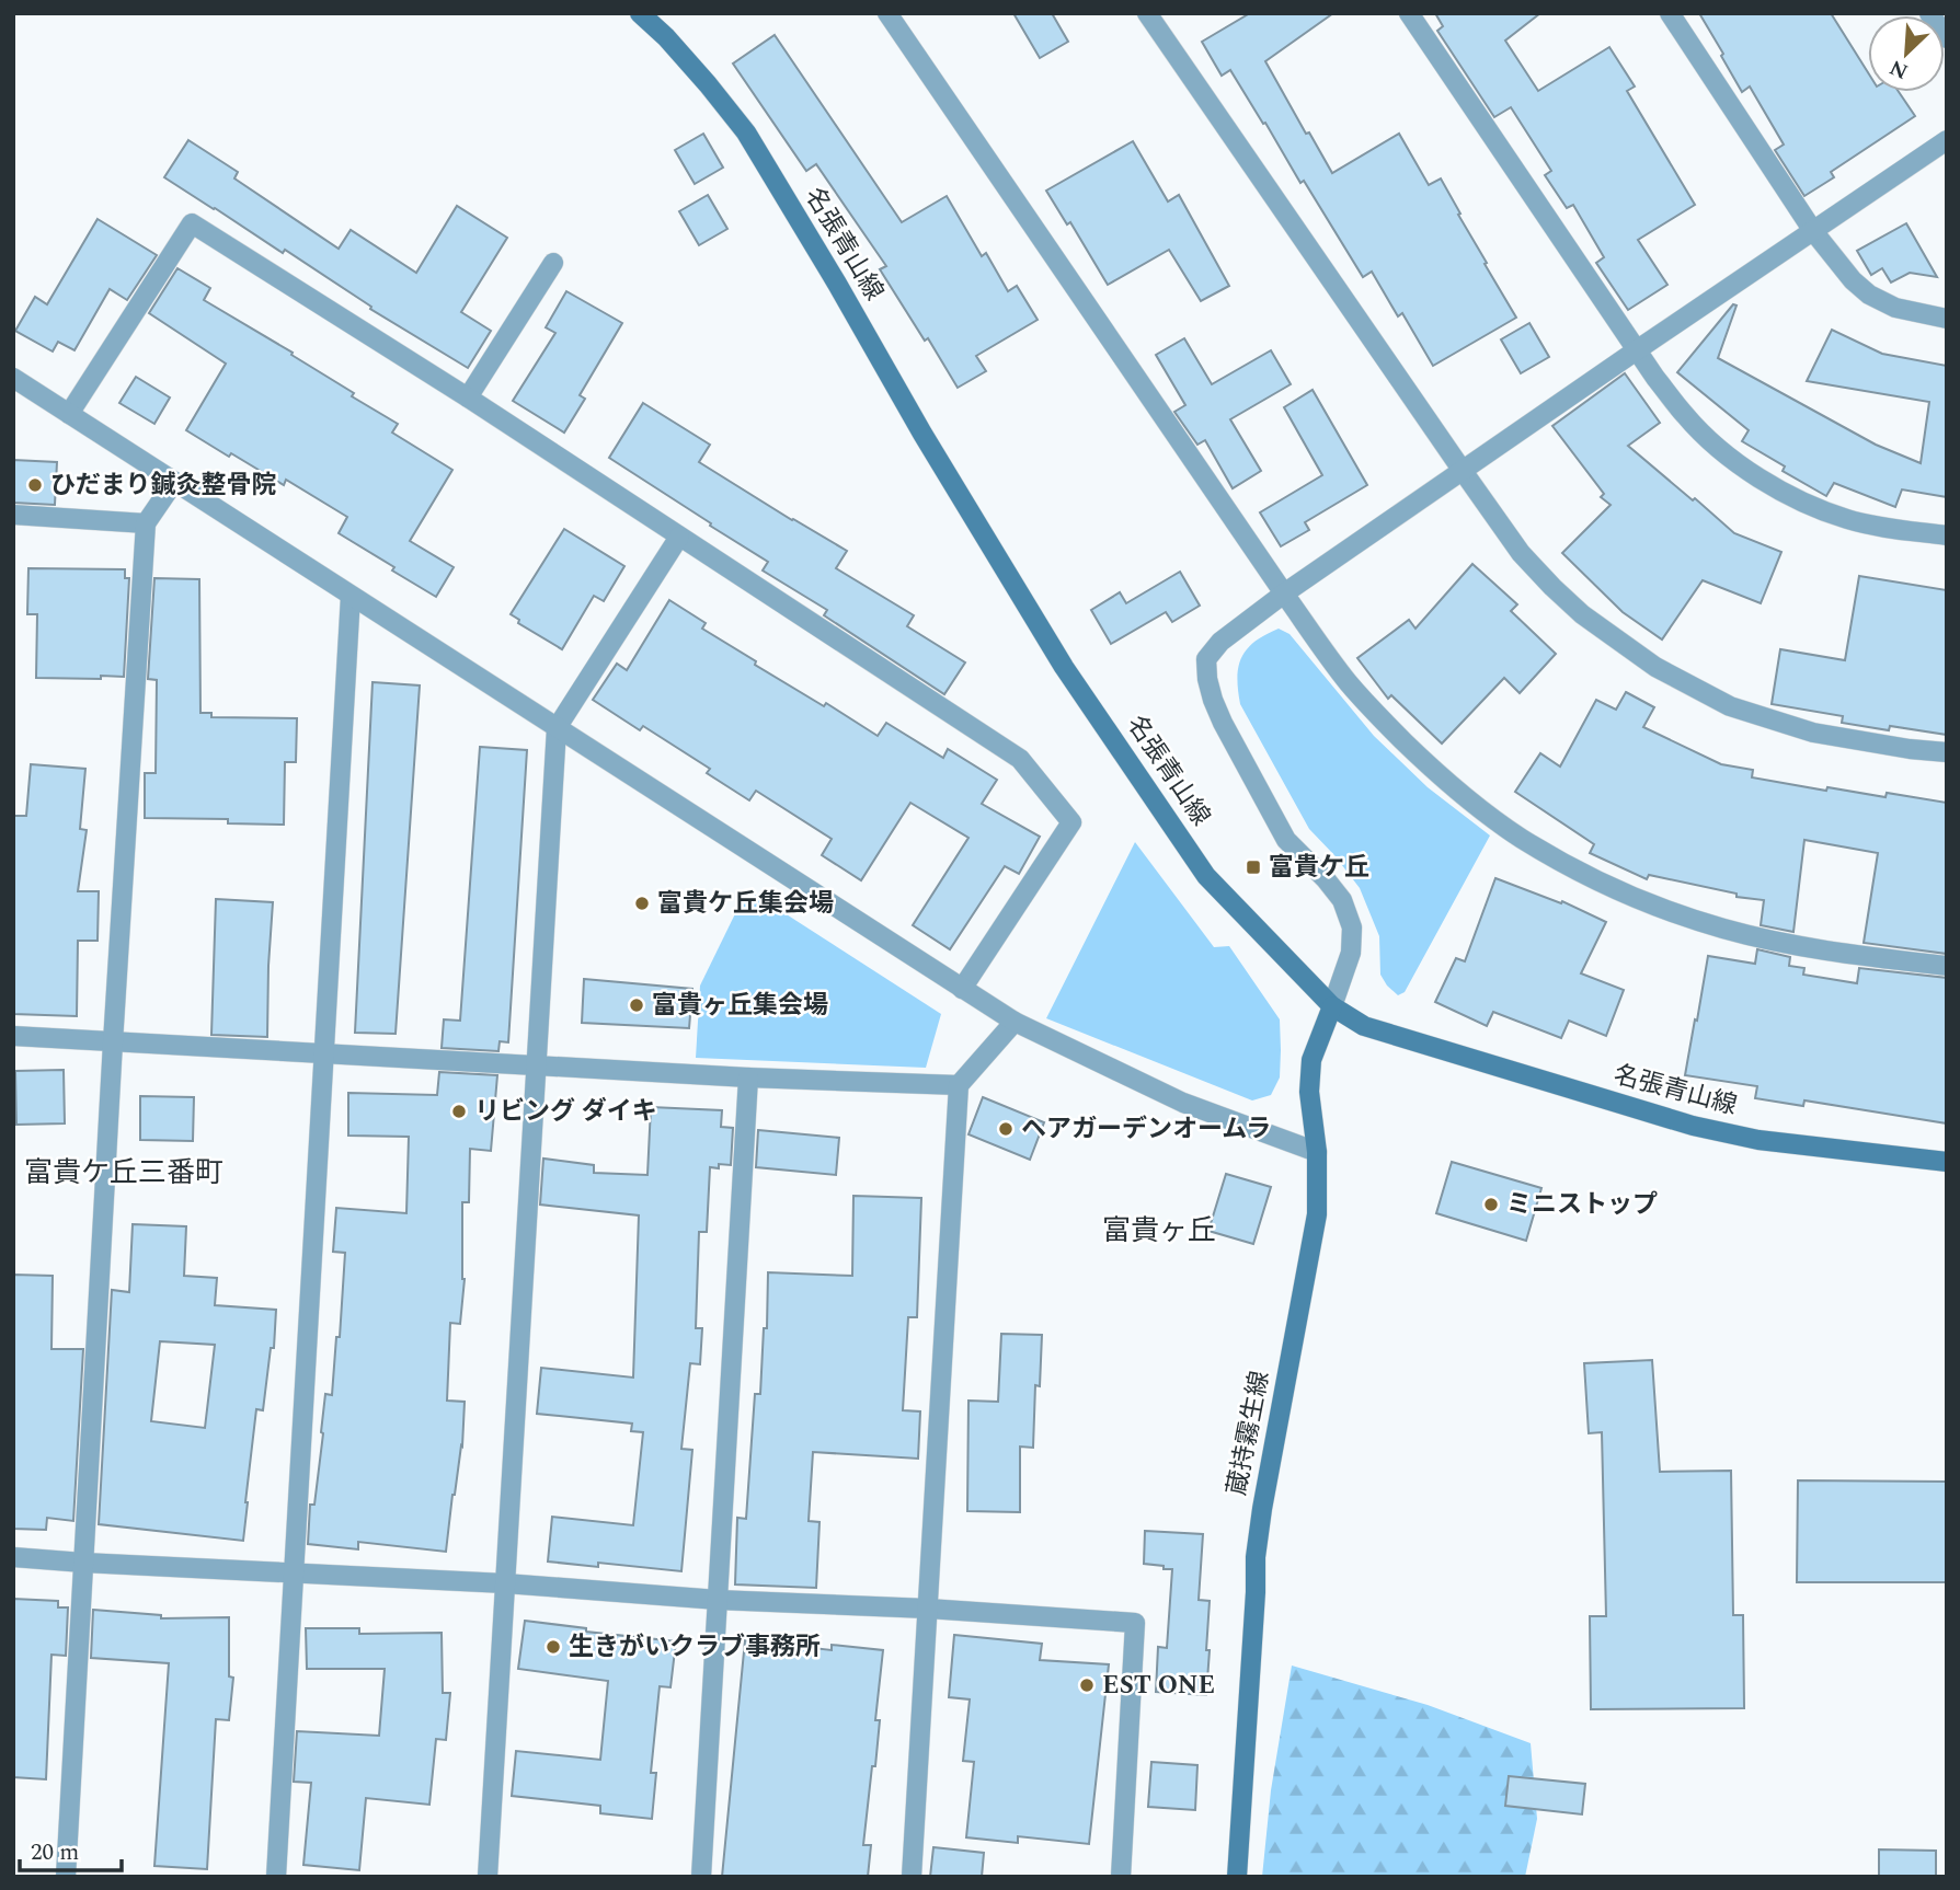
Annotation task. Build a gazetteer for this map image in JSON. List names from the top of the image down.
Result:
{
  "streets": {
    "main road": ["名張青山線", "蔵持霧生線"]
  },
  "crossings": [
    ["名張青山線", "蔵持霧生線"]
  ],
  "districts": ["富貴ケ丘三番町", "富貴ヶ丘"],
  "places": {
    "other": [
      "ひだまり鍼灸整骨院",
      "富貴ケ丘集会場",
      "富貴ヶ丘集会場",
      "リビング ダイキ",
      "ヘアガーデンオームラ",
      "ミニストップ",
      "生きがいクラブ事務所",
      "EST ONE"
    ],
    "transit": ["富貴ケ丘"]
  },
  "scale_bar": "20 m",
  "north": "bottom left"
}
